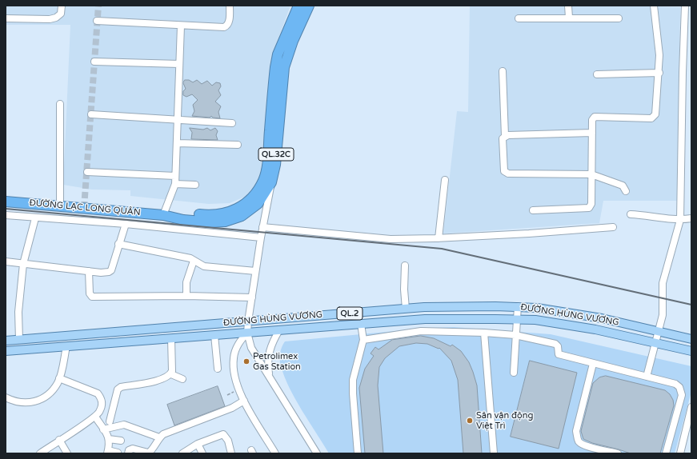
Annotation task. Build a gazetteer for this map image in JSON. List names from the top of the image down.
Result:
{
  "streets": {
    "highway": ["QL.32C", "ĐƯỜNG LẠC LONG QUÂN"],
    "main road": ["QL.2", "ĐƯỜNG HÙNG VƯƠNG"]
  },
  "places": ["Petrolimex Gas Station", "Sân vận động Việt Trì"]
}
